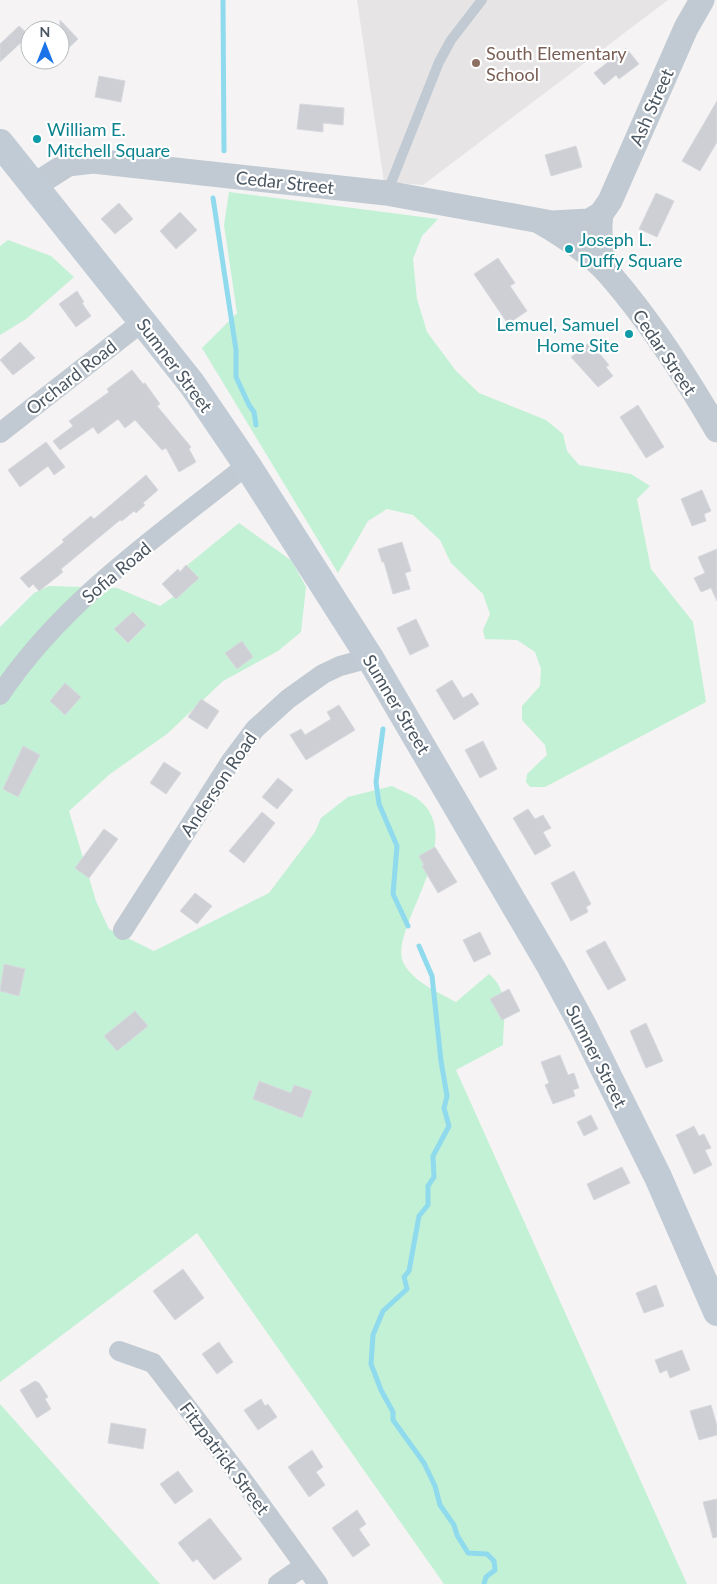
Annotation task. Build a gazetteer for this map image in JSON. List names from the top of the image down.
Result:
{
  "streets": {
    "main road": ["Sumner Street"],
    "street": [
      "Ash Street",
      "Cedar Street",
      "Orchard Road",
      "Sofia Road",
      "Anderson Road",
      "Fitzpatrick Street"
    ]
  },
  "crossings": [
    ["Ash Street", "Cedar Street"],
    ["Cedar Street", "Sumner Street"],
    ["Sumner Street", "Orchard Road"],
    ["Sumner Street", "Sofia Road"],
    ["Sumner Street", "Anderson Road"]
  ],
  "places": [
    "South Elementary School",
    "William E. Mitchell Square",
    "Joseph L. Duffy Square",
    "Lemuel, Samuel Home Site"
  ],
  "north": "top"
}
